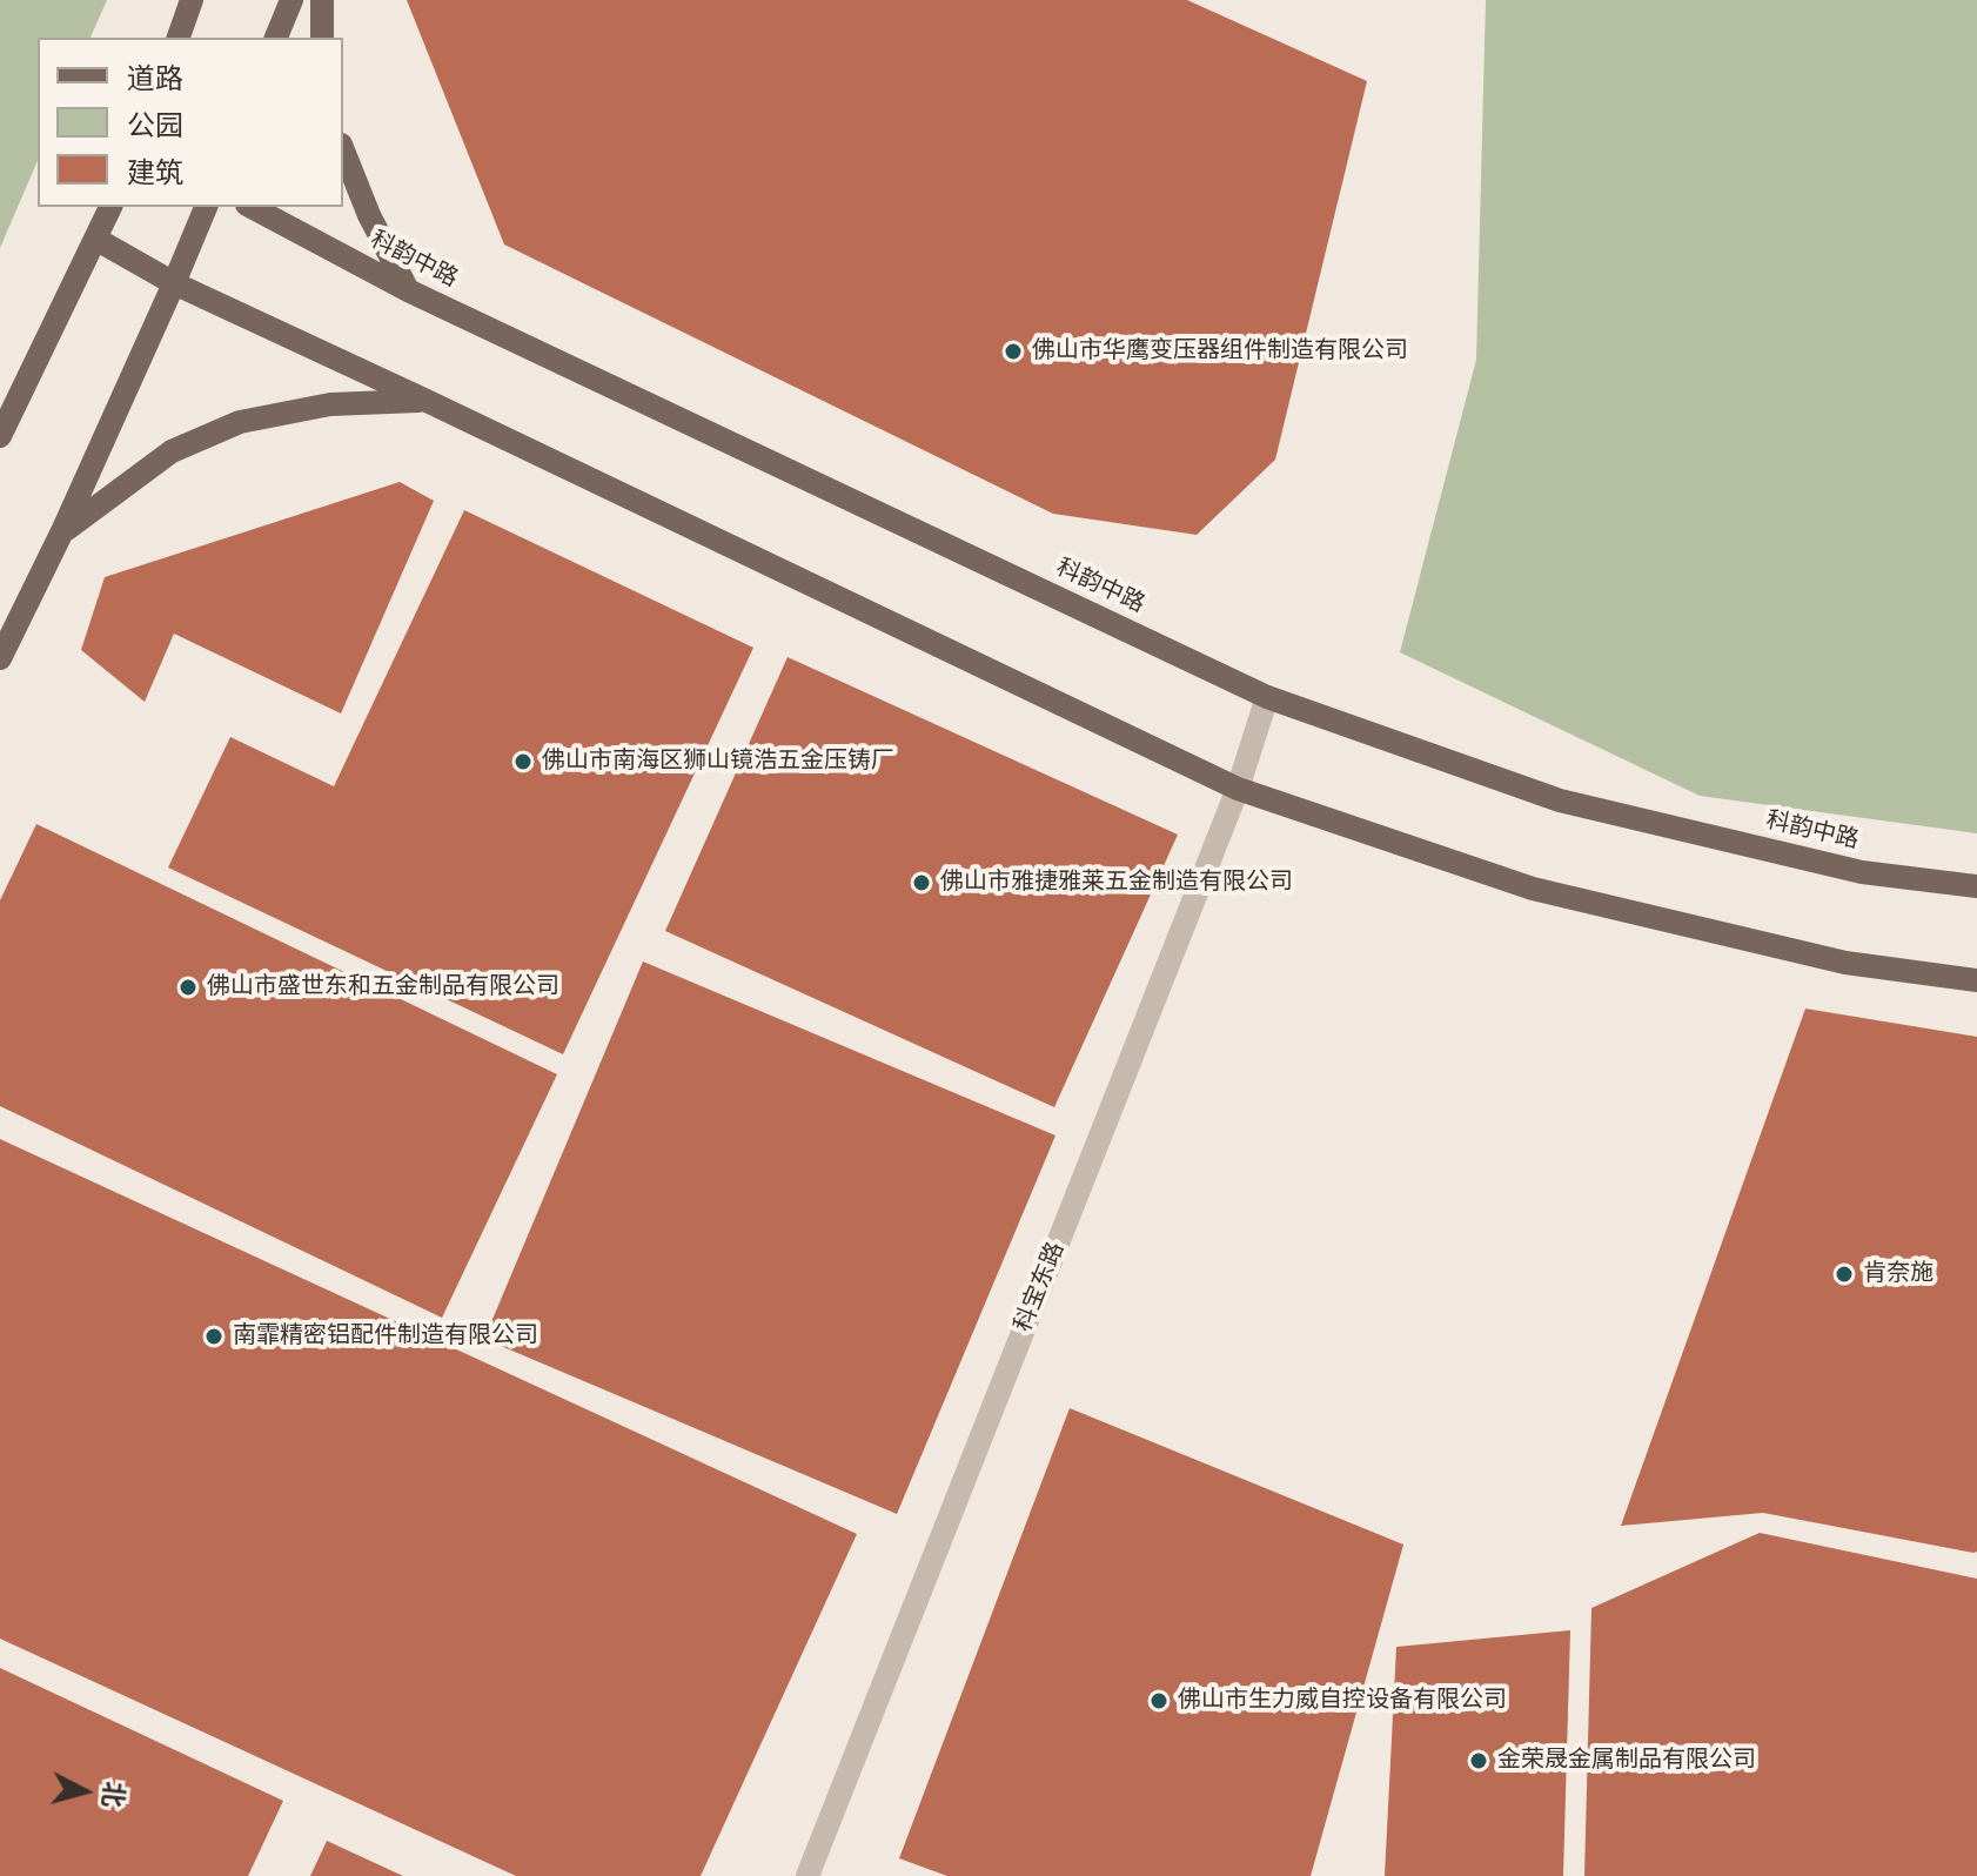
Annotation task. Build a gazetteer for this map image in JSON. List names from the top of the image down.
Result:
{
  "streets": {
    "main road": ["科韵中路"],
    "street": ["科宝东路"]
  },
  "crossings": [
    ["科韵中路", "科宝东路"]
  ],
  "places": [
    "佛山市华鹰变压器组件制造有限公司",
    "佛山市南海区狮山镜浩五金压铸厂",
    "佛山市雅捷雅莱五金制造有限公司",
    "佛山市盛世东和五金制品有限公司",
    "肯奈施",
    "南霏精密铝配件制造有限公司",
    "佛山市生力威自控设备有限公司",
    "金荣晟金属制品有限公司"
  ],
  "legend": ["道路", "公园", "建筑"],
  "north": "right"
}
